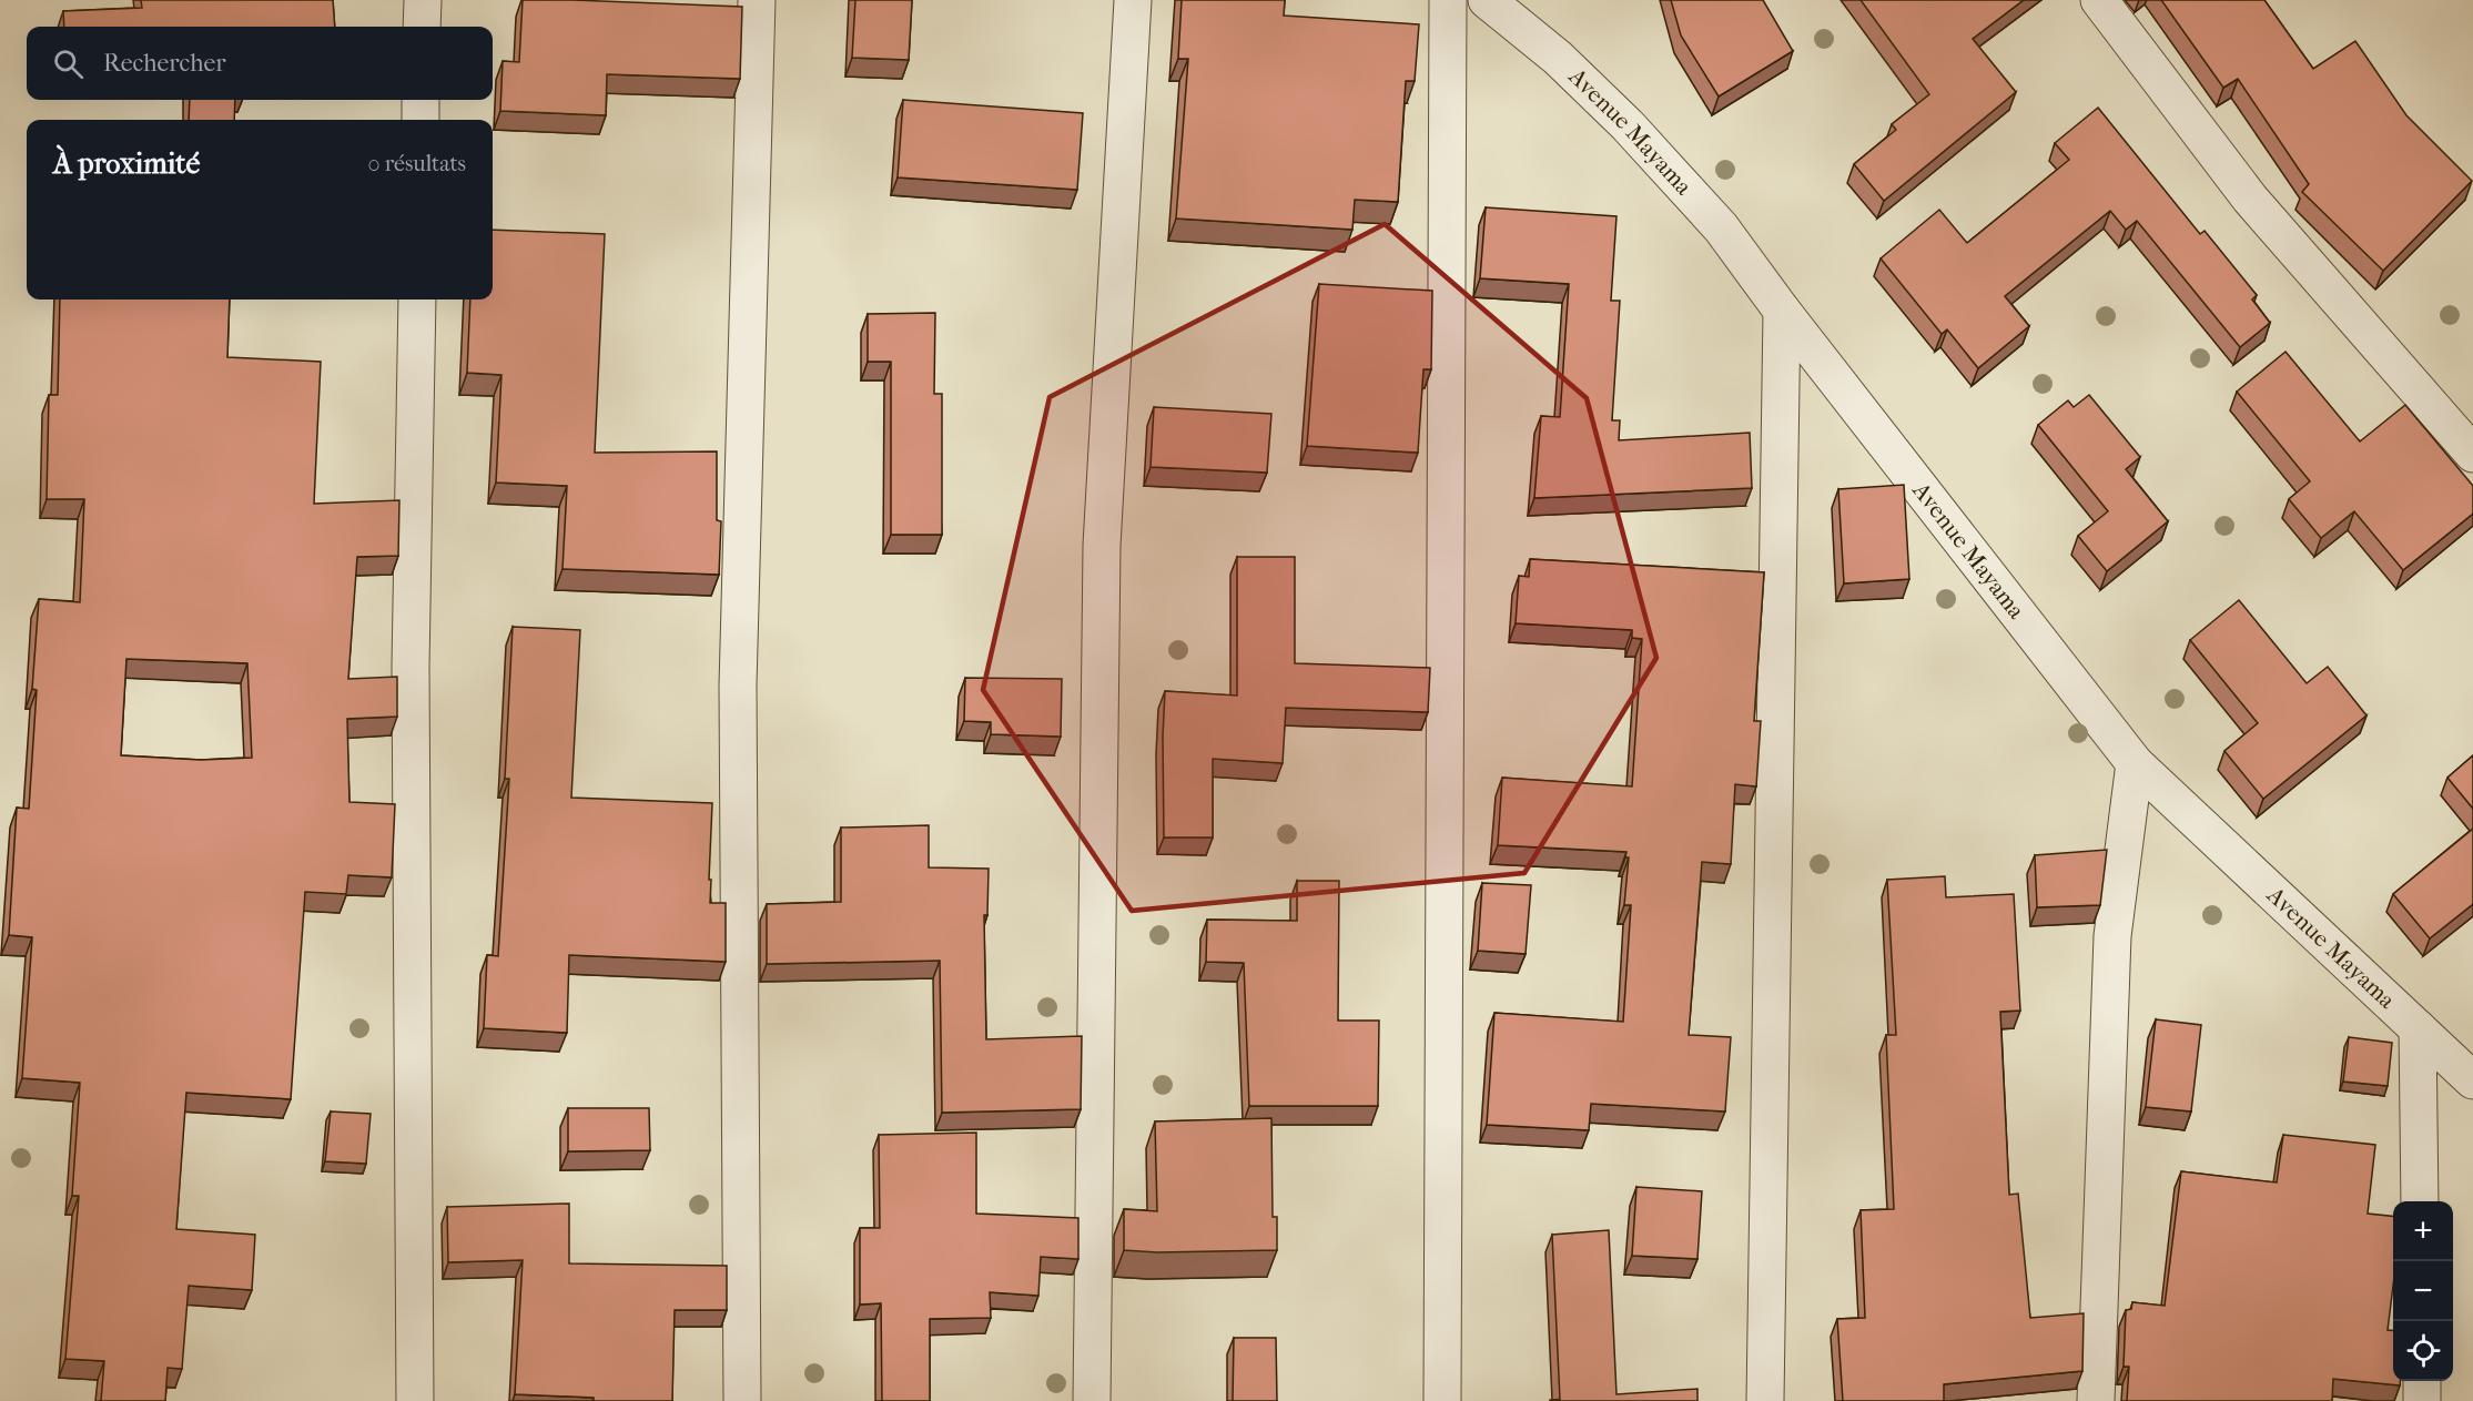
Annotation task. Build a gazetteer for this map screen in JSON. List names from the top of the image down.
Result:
{
  "streets": {
    "street": ["Avenue Mayama"]
  },
  "page": {
    "search": "Rechercher",
    "heading": ["À proximité", "0 résultats"],
    "map_buttons": ["+", "−"]
  }
}
